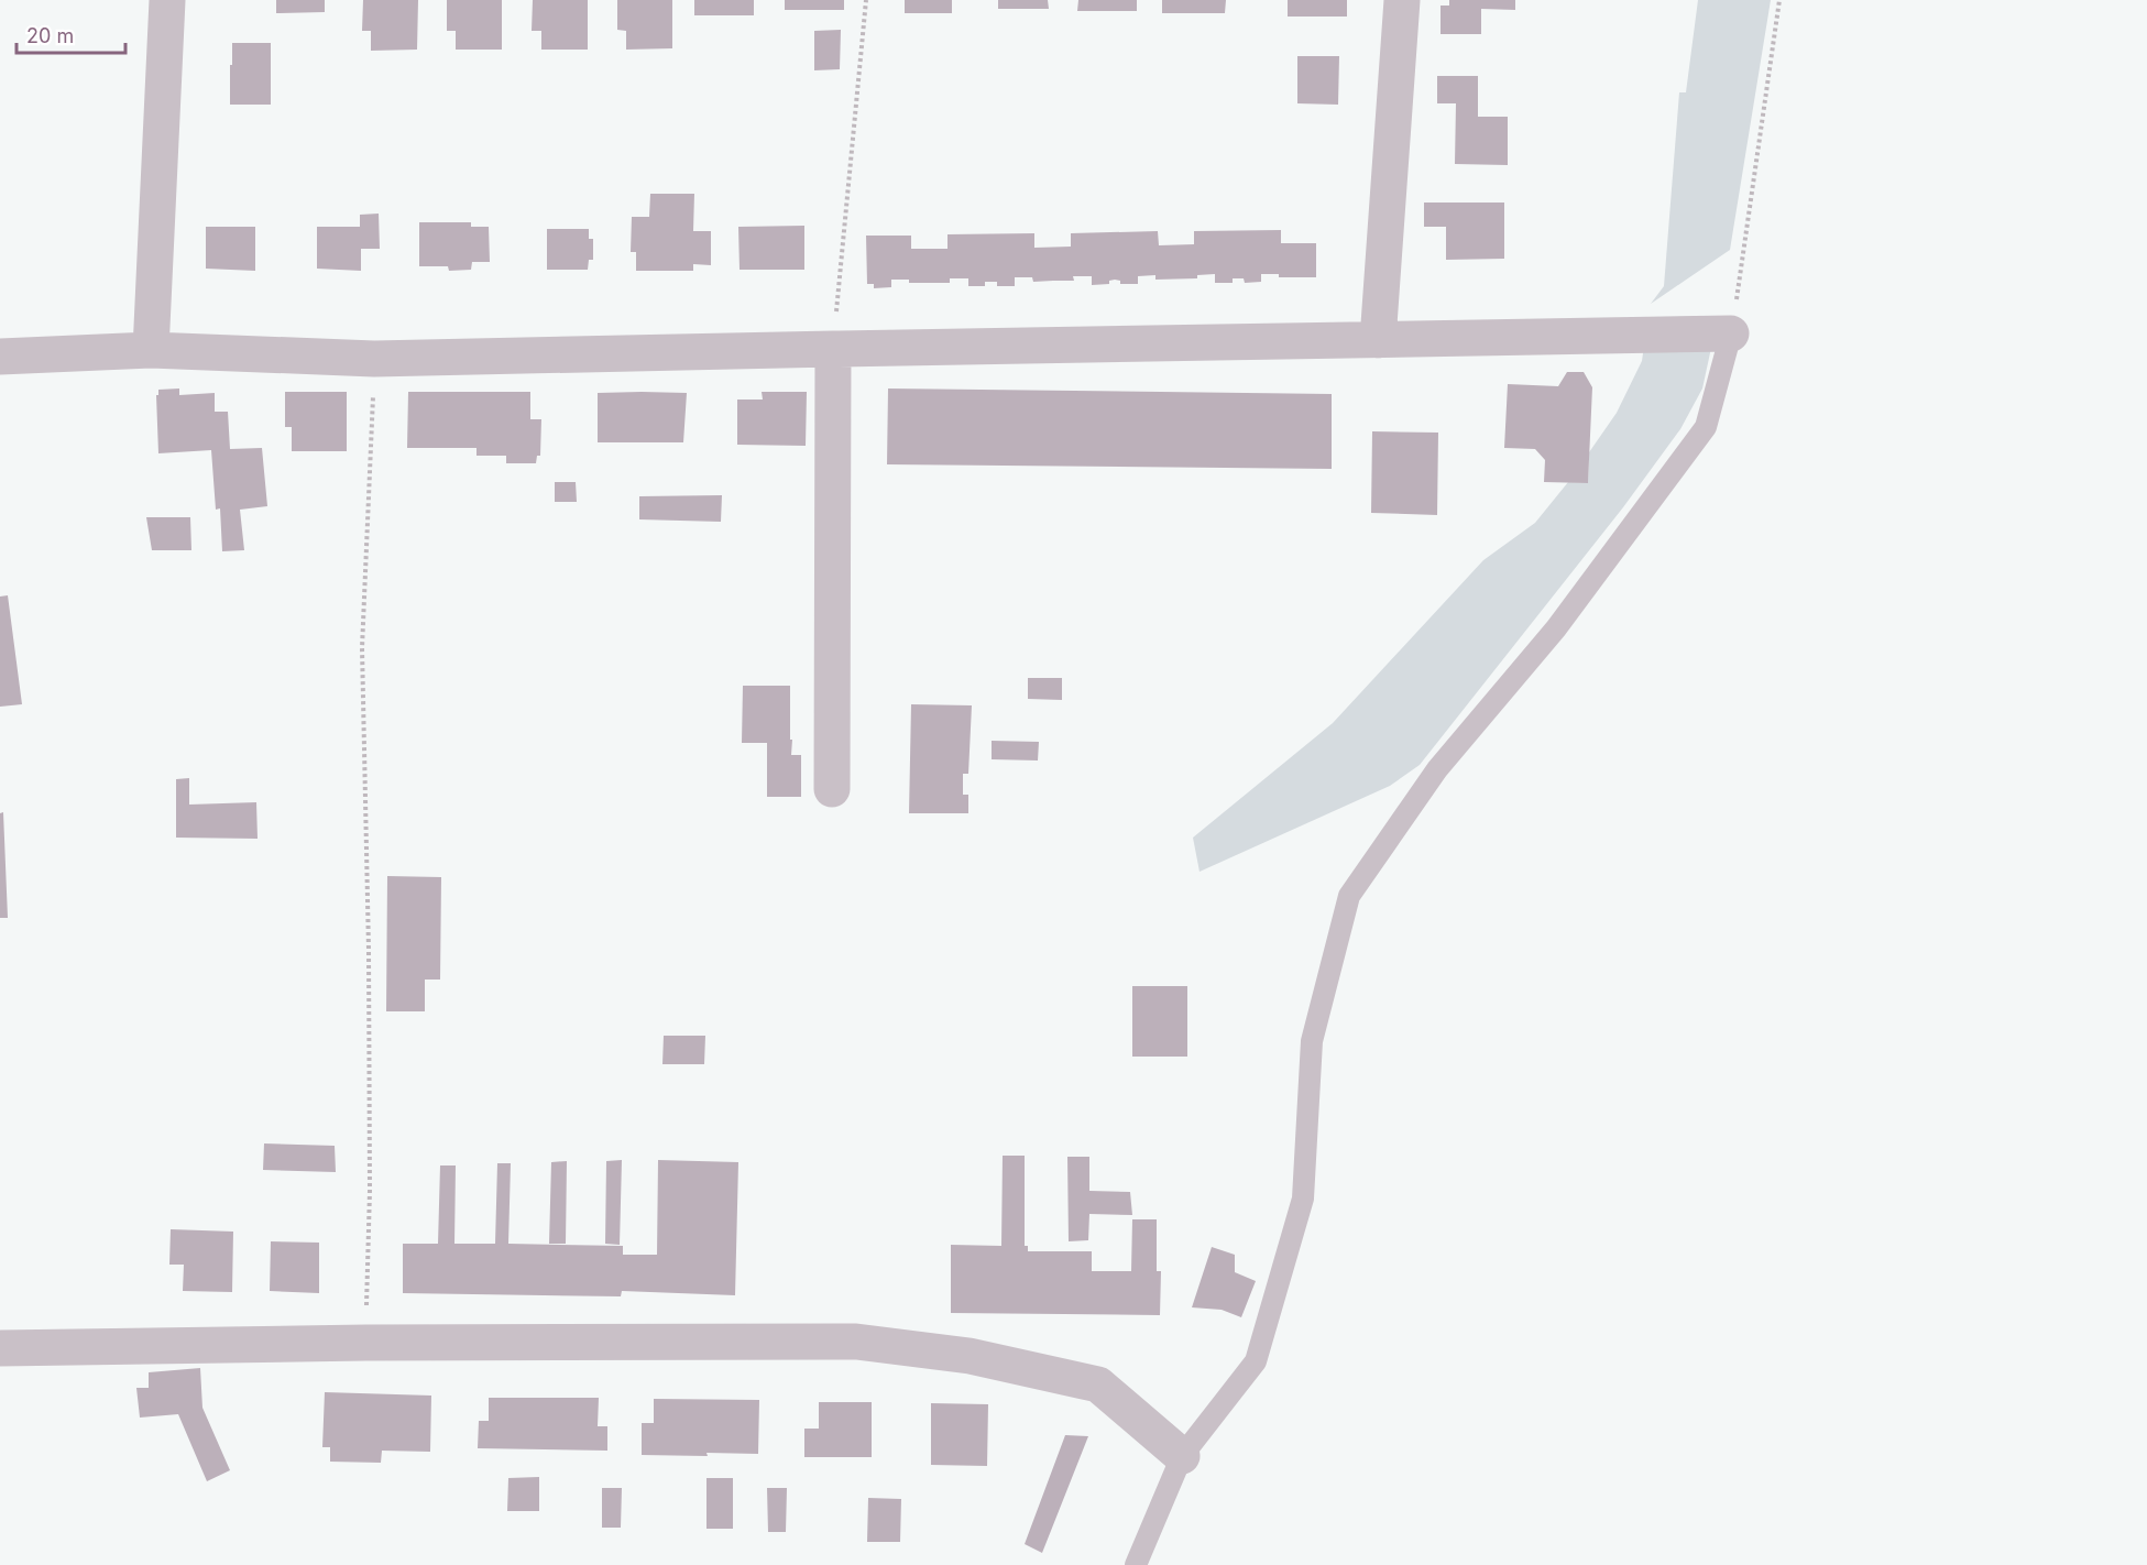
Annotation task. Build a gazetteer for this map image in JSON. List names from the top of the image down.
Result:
{
  "scale_bar": "20 m"
}
